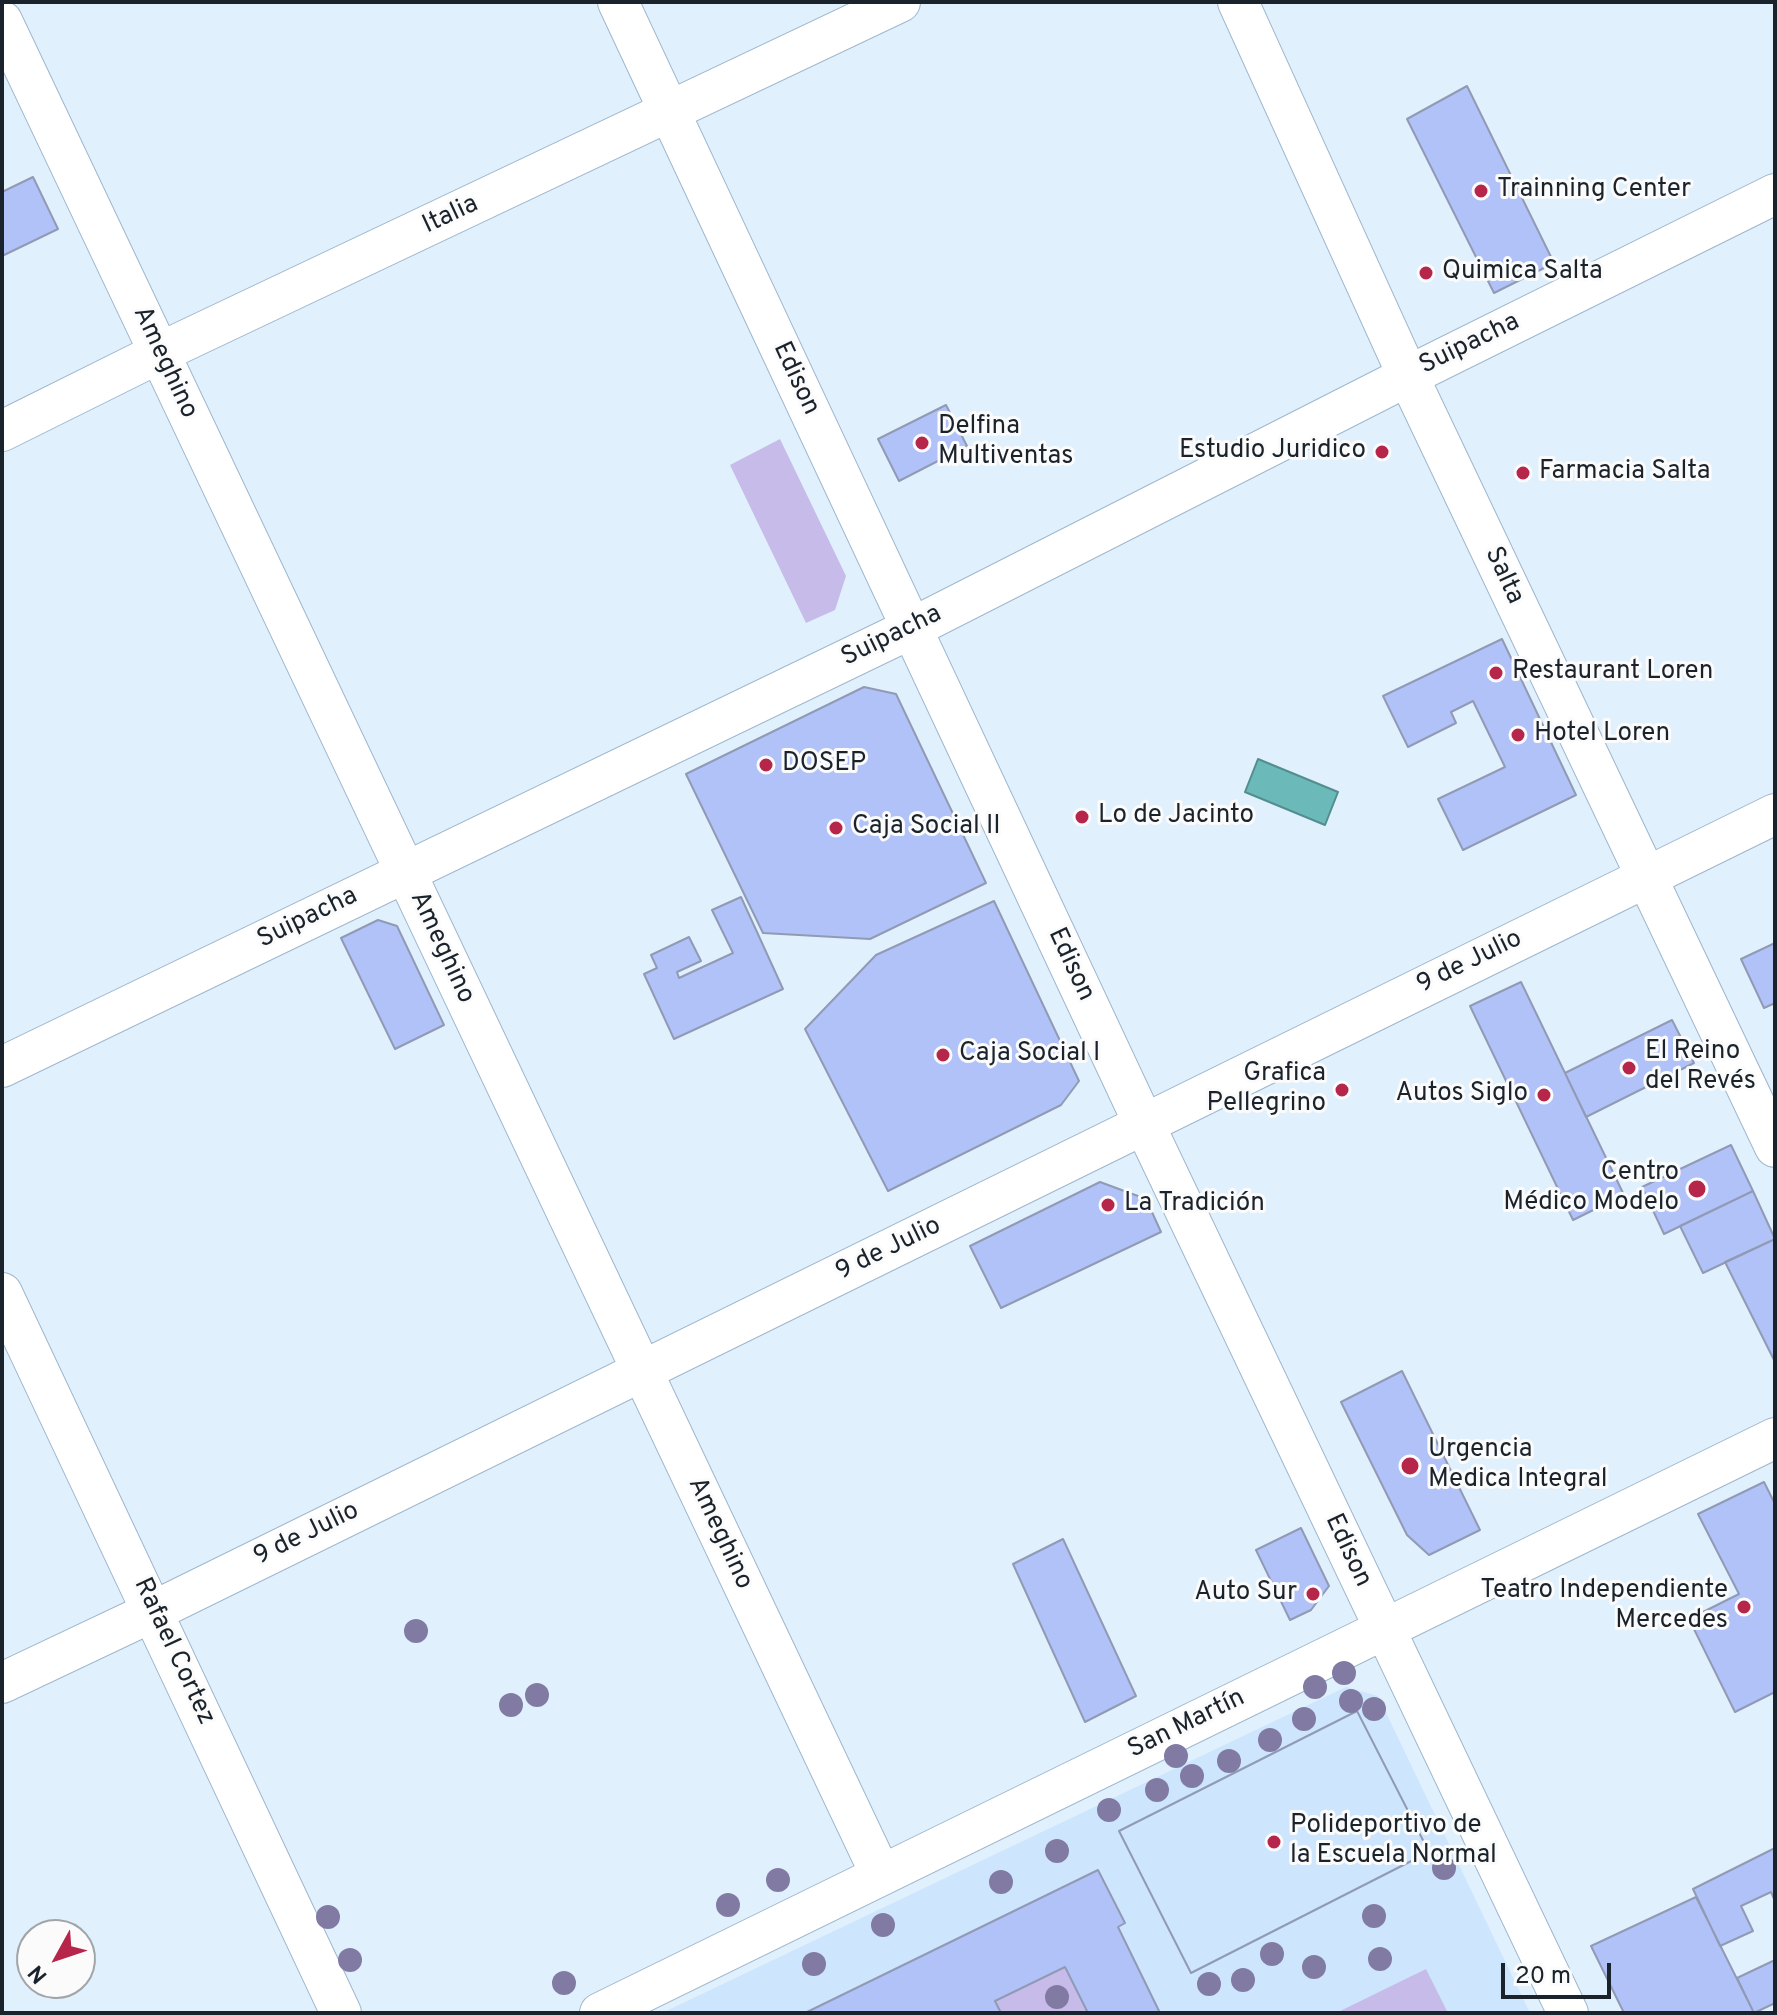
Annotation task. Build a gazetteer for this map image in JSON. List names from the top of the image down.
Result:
{
  "streets": {
    "street": [
      "Italia",
      "Suipacha",
      "Ameghino",
      "Edison",
      "Salta",
      "9 de Julio",
      "Rafael Cortez",
      "San Martín"
    ]
  },
  "crossings": [
    ["Italia", "Ameghino"],
    ["Italia", "Edison"],
    ["Suipacha", "Ameghino"],
    ["Suipacha", "Edison"],
    ["Suipacha", "Salta"],
    ["Ameghino", "9 de Julio"],
    ["Ameghino", "San Martín"],
    ["Edison", "9 de Julio"],
    ["Edison", "San Martín"],
    ["Salta", "9 de Julio"],
    ["9 de Julio", "Rafael Cortez"]
  ],
  "places": [
    "Trainning Center",
    "Quimica Salta",
    "Delfina Multiventas",
    "Estudio Juridico",
    "Farmacia Salta",
    "Restaurant Loren",
    "Hotel Loren",
    "DOSEP",
    "Lo de Jacinto",
    "Caja Social II",
    "Caja Social I",
    "El Reino del Revés",
    "Grafica Pellegrino",
    "Autos Siglo",
    "Centro Médico Modelo",
    "La Tradición",
    "Urgencia Medica Integral",
    "Auto Sur",
    "Teatro Independiente Mercedes",
    "Polideportivo de la Escuela Normal"
  ],
  "scale_bar": "20 m",
  "north": "bottom left"
}
